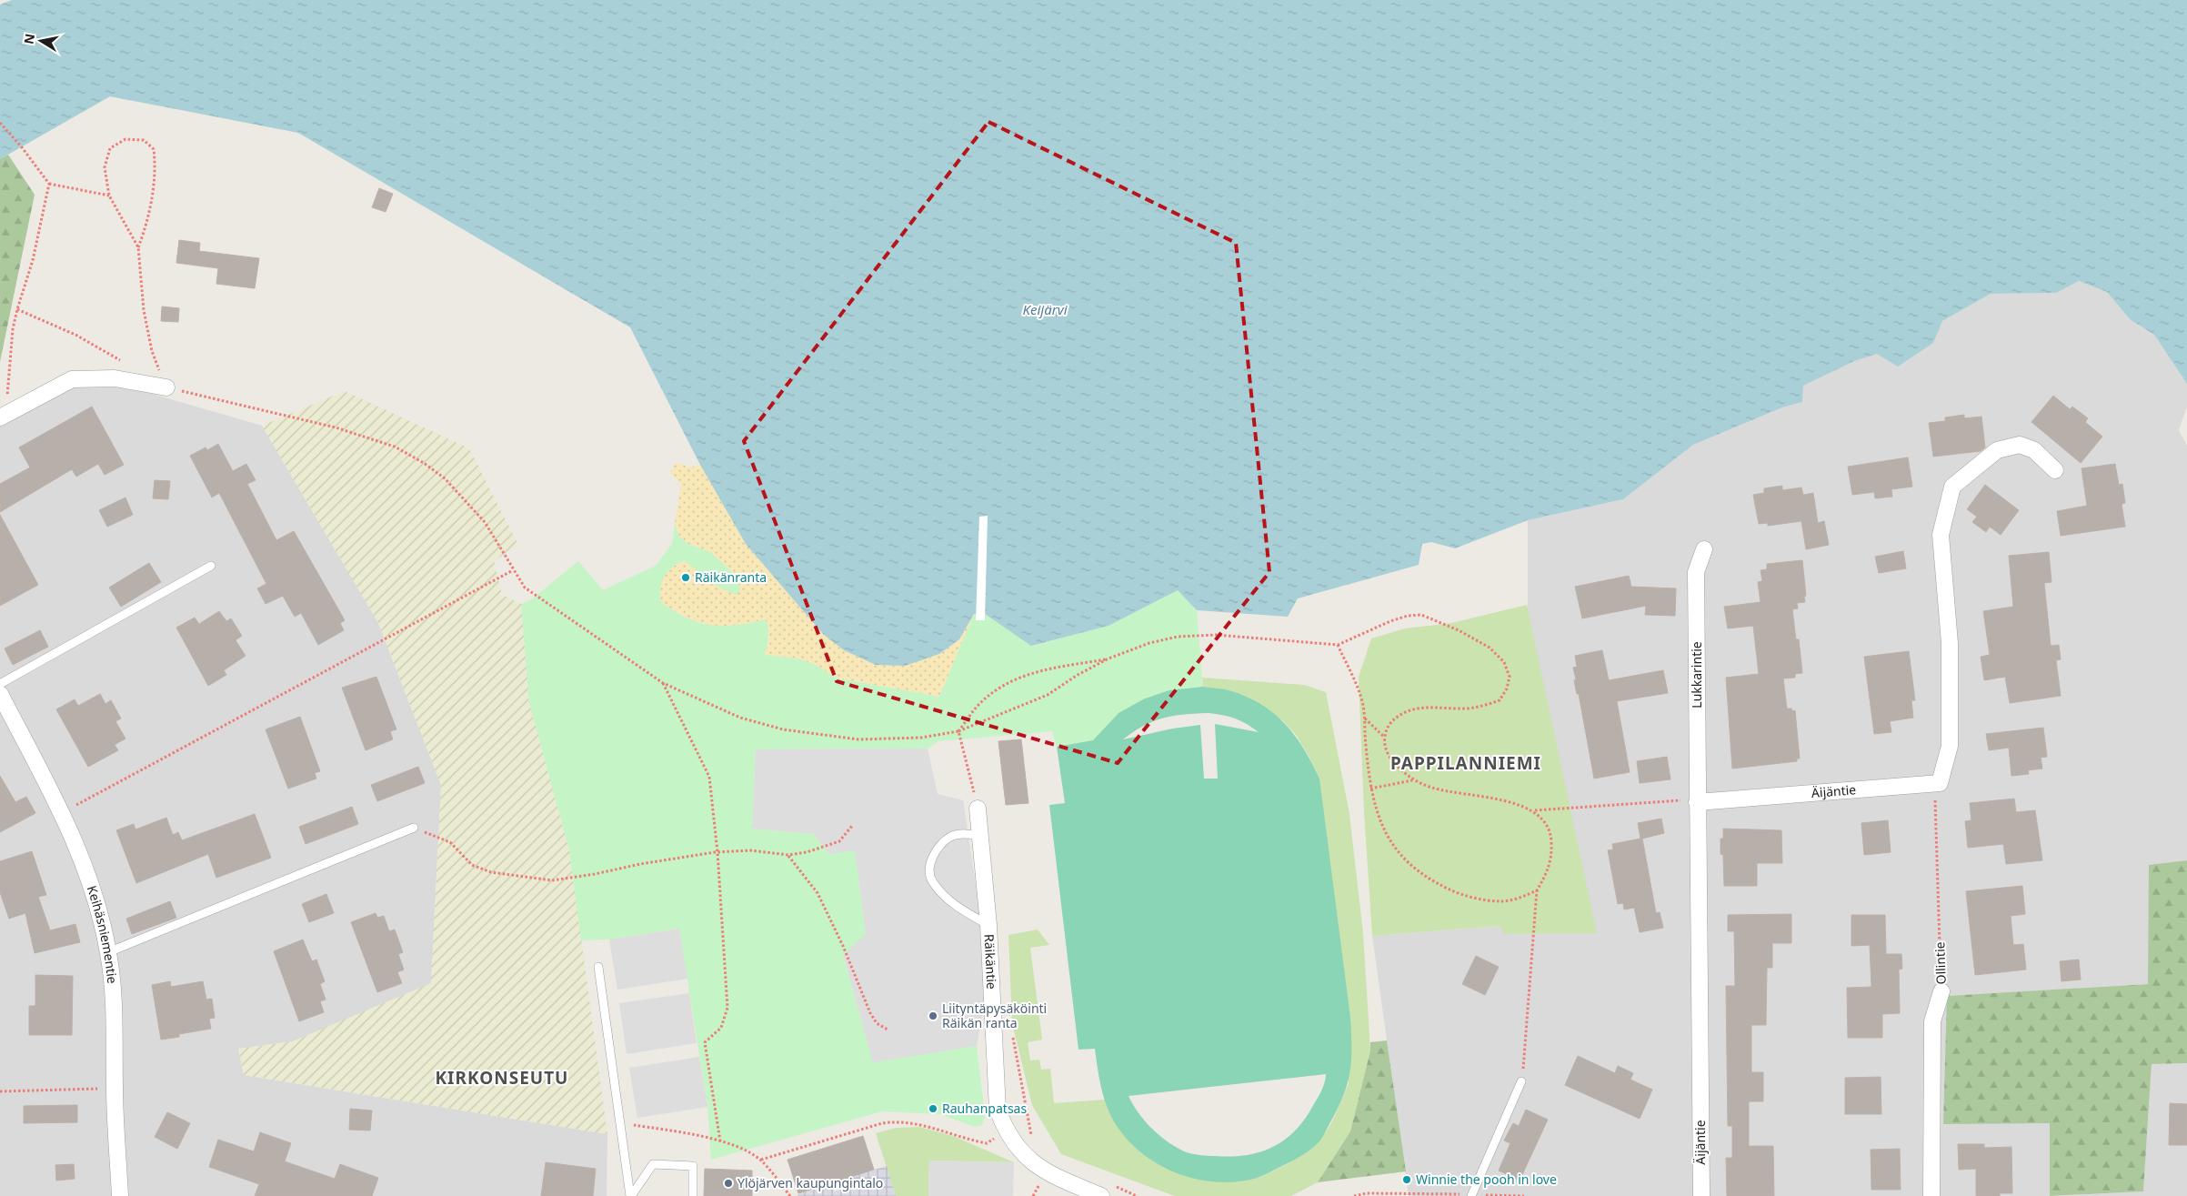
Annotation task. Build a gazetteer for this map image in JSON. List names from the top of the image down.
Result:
{
  "streets": {
    "street": [
      "Lukkarintie",
      "Äijäntie",
      "Keihäsniementie",
      "Räikäntie",
      "Ollintie"
    ]
  },
  "crossings": [
    ["Lukkarintie", "Äijäntie"],
    ["Äijäntie", "Ollintie"]
  ],
  "districts": ["PAPPILANNIEMI", "KIRKONSEUTU"],
  "water": ["Keijärvi"],
  "places": [
    "Räikänranta",
    "Liityntäpysäköinti Räikän ranta",
    "Rauhanpatsas",
    "Winnie the pooh in love",
    "Ylöjärven kaupungintalo"
  ],
  "north": "left"
}
